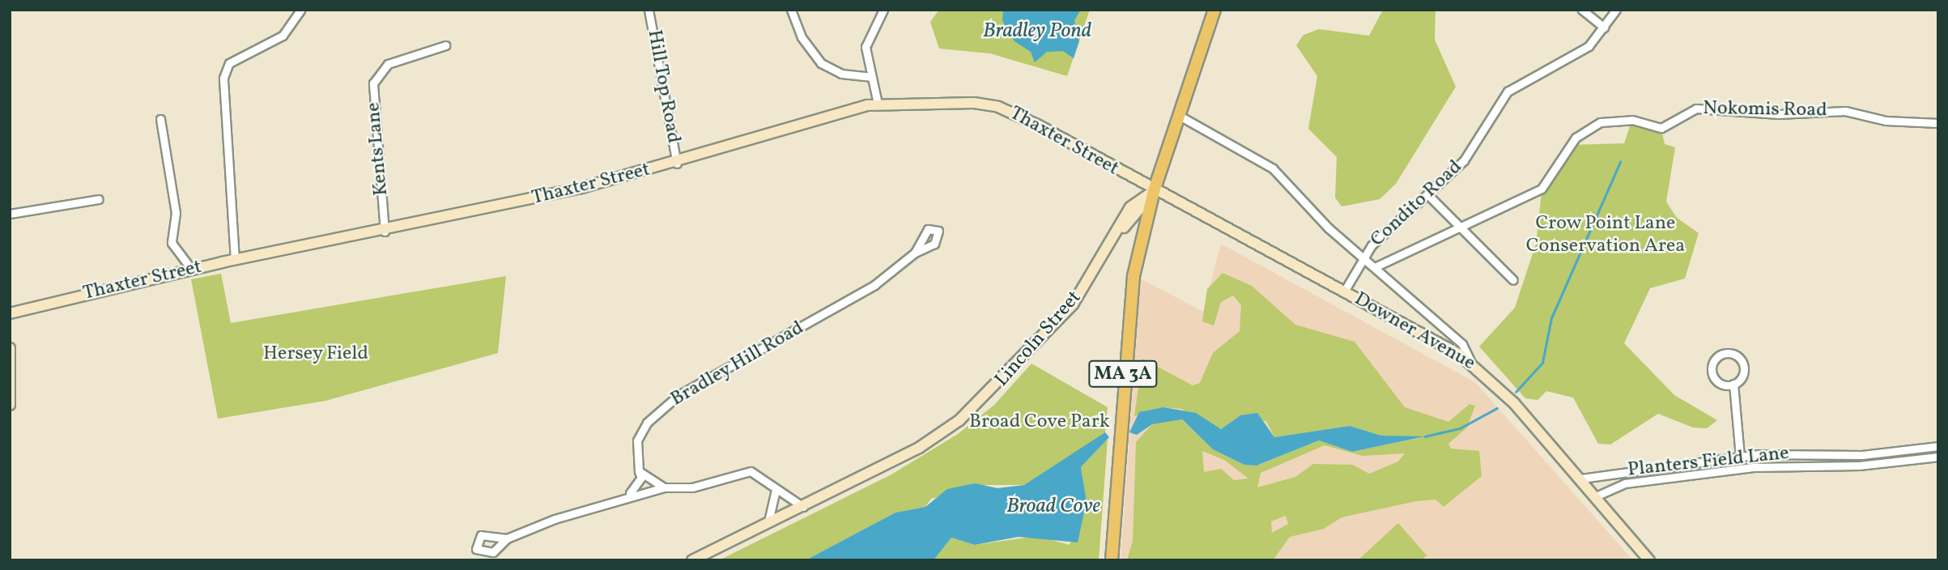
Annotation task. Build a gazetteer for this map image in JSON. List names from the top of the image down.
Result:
{
  "streets": {
    "main road": ["MA 3A"],
    "street": [
      "Hill Top Road",
      "Nokomis Road",
      "Thaxter Street",
      "Kents Lane",
      "Condito Road",
      "Downer Avenue",
      "Lincoln Street",
      "Bradley Hill Road",
      "Planters Field Lane"
    ]
  },
  "crossings": [
    ["Hill Top Road", "Thaxter Street"],
    ["Thaxter Street", "Kents Lane"],
    ["Thaxter Street", "Downer Avenue"],
    ["Thaxter Street", "Lincoln Street"],
    ["Thaxter Street", "MA 3A"],
    ["Condito Road", "Downer Avenue"],
    ["Downer Avenue", "Lincoln Street"],
    ["Downer Avenue", "MA 3A"],
    ["Downer Avenue", "Planters Field Lane"],
    ["Lincoln Street", "MA 3A"]
  ],
  "water": ["Bradley Pond", "Broad Cove"],
  "parks": ["Crow Point Lane Conservation Area", "Hersey Field", "Broad Cove Park"]
}
